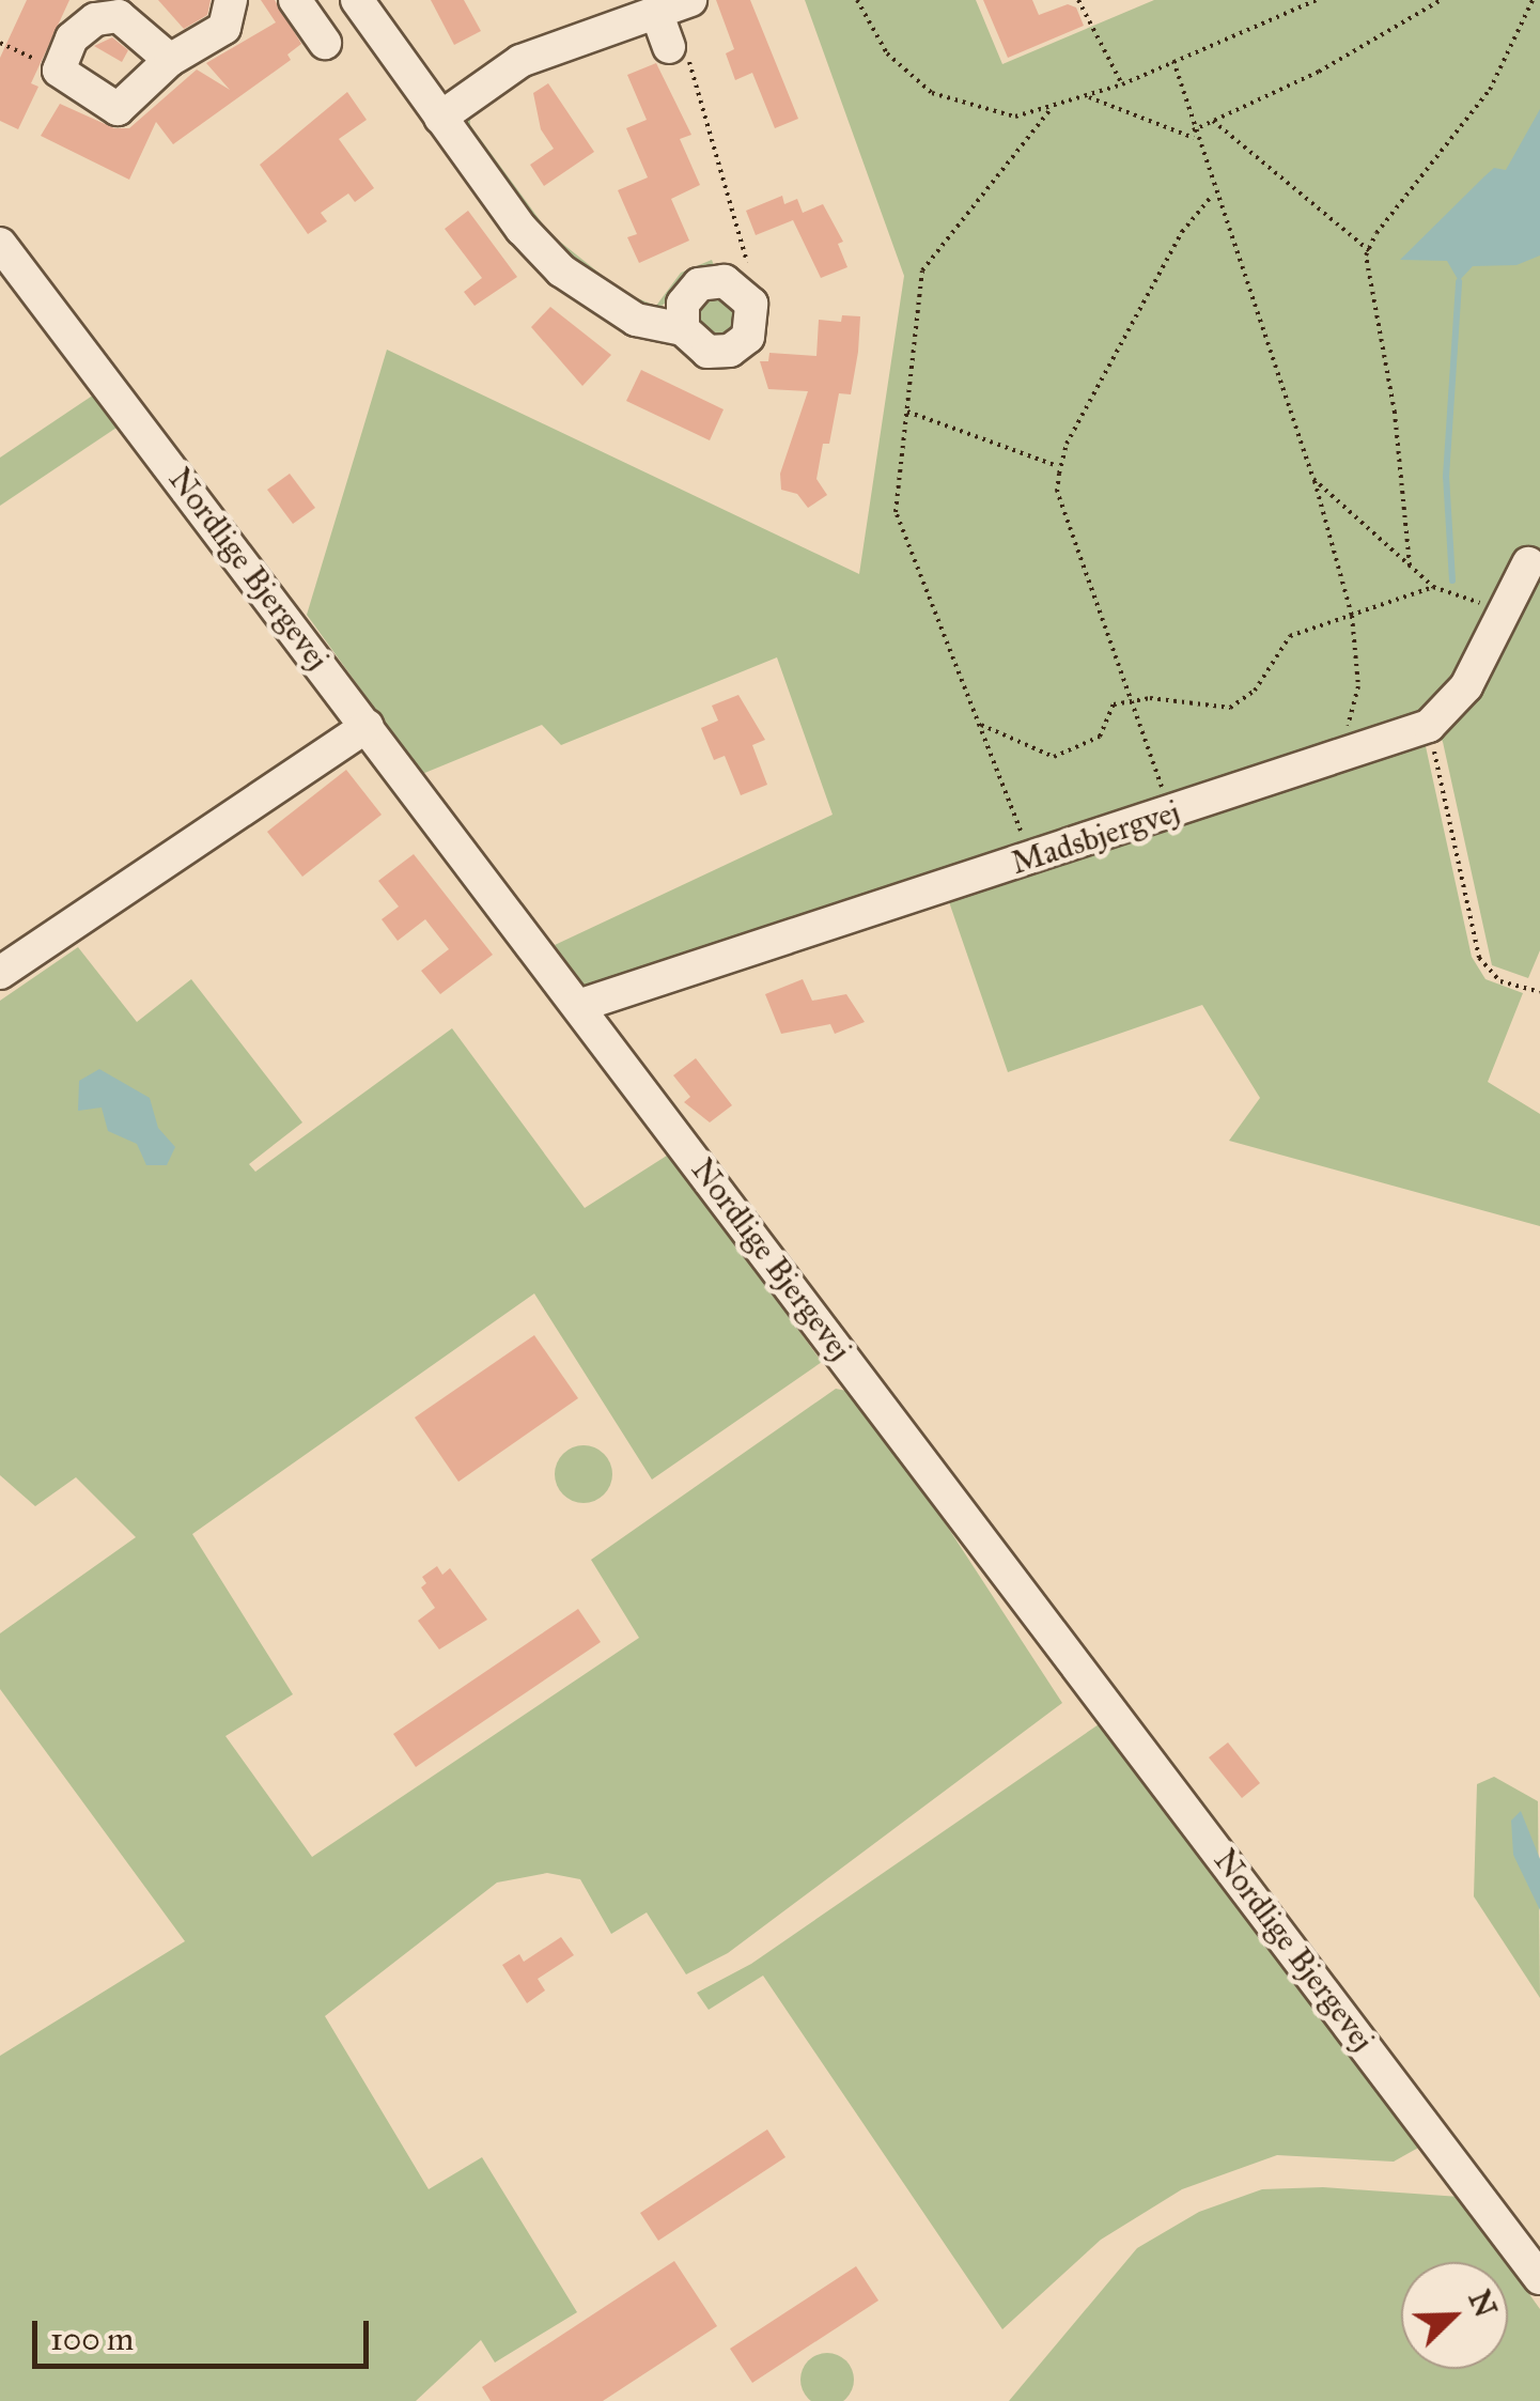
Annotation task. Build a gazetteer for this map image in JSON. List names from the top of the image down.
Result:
{
  "streets": {
    "street": ["Nordlige Bjergevej", "Madsbjergvej"]
  },
  "crossings": [
    ["Nordlige Bjergevej", "Madsbjergvej"]
  ],
  "scale_bar": "100 m",
  "north": "top right"
}
